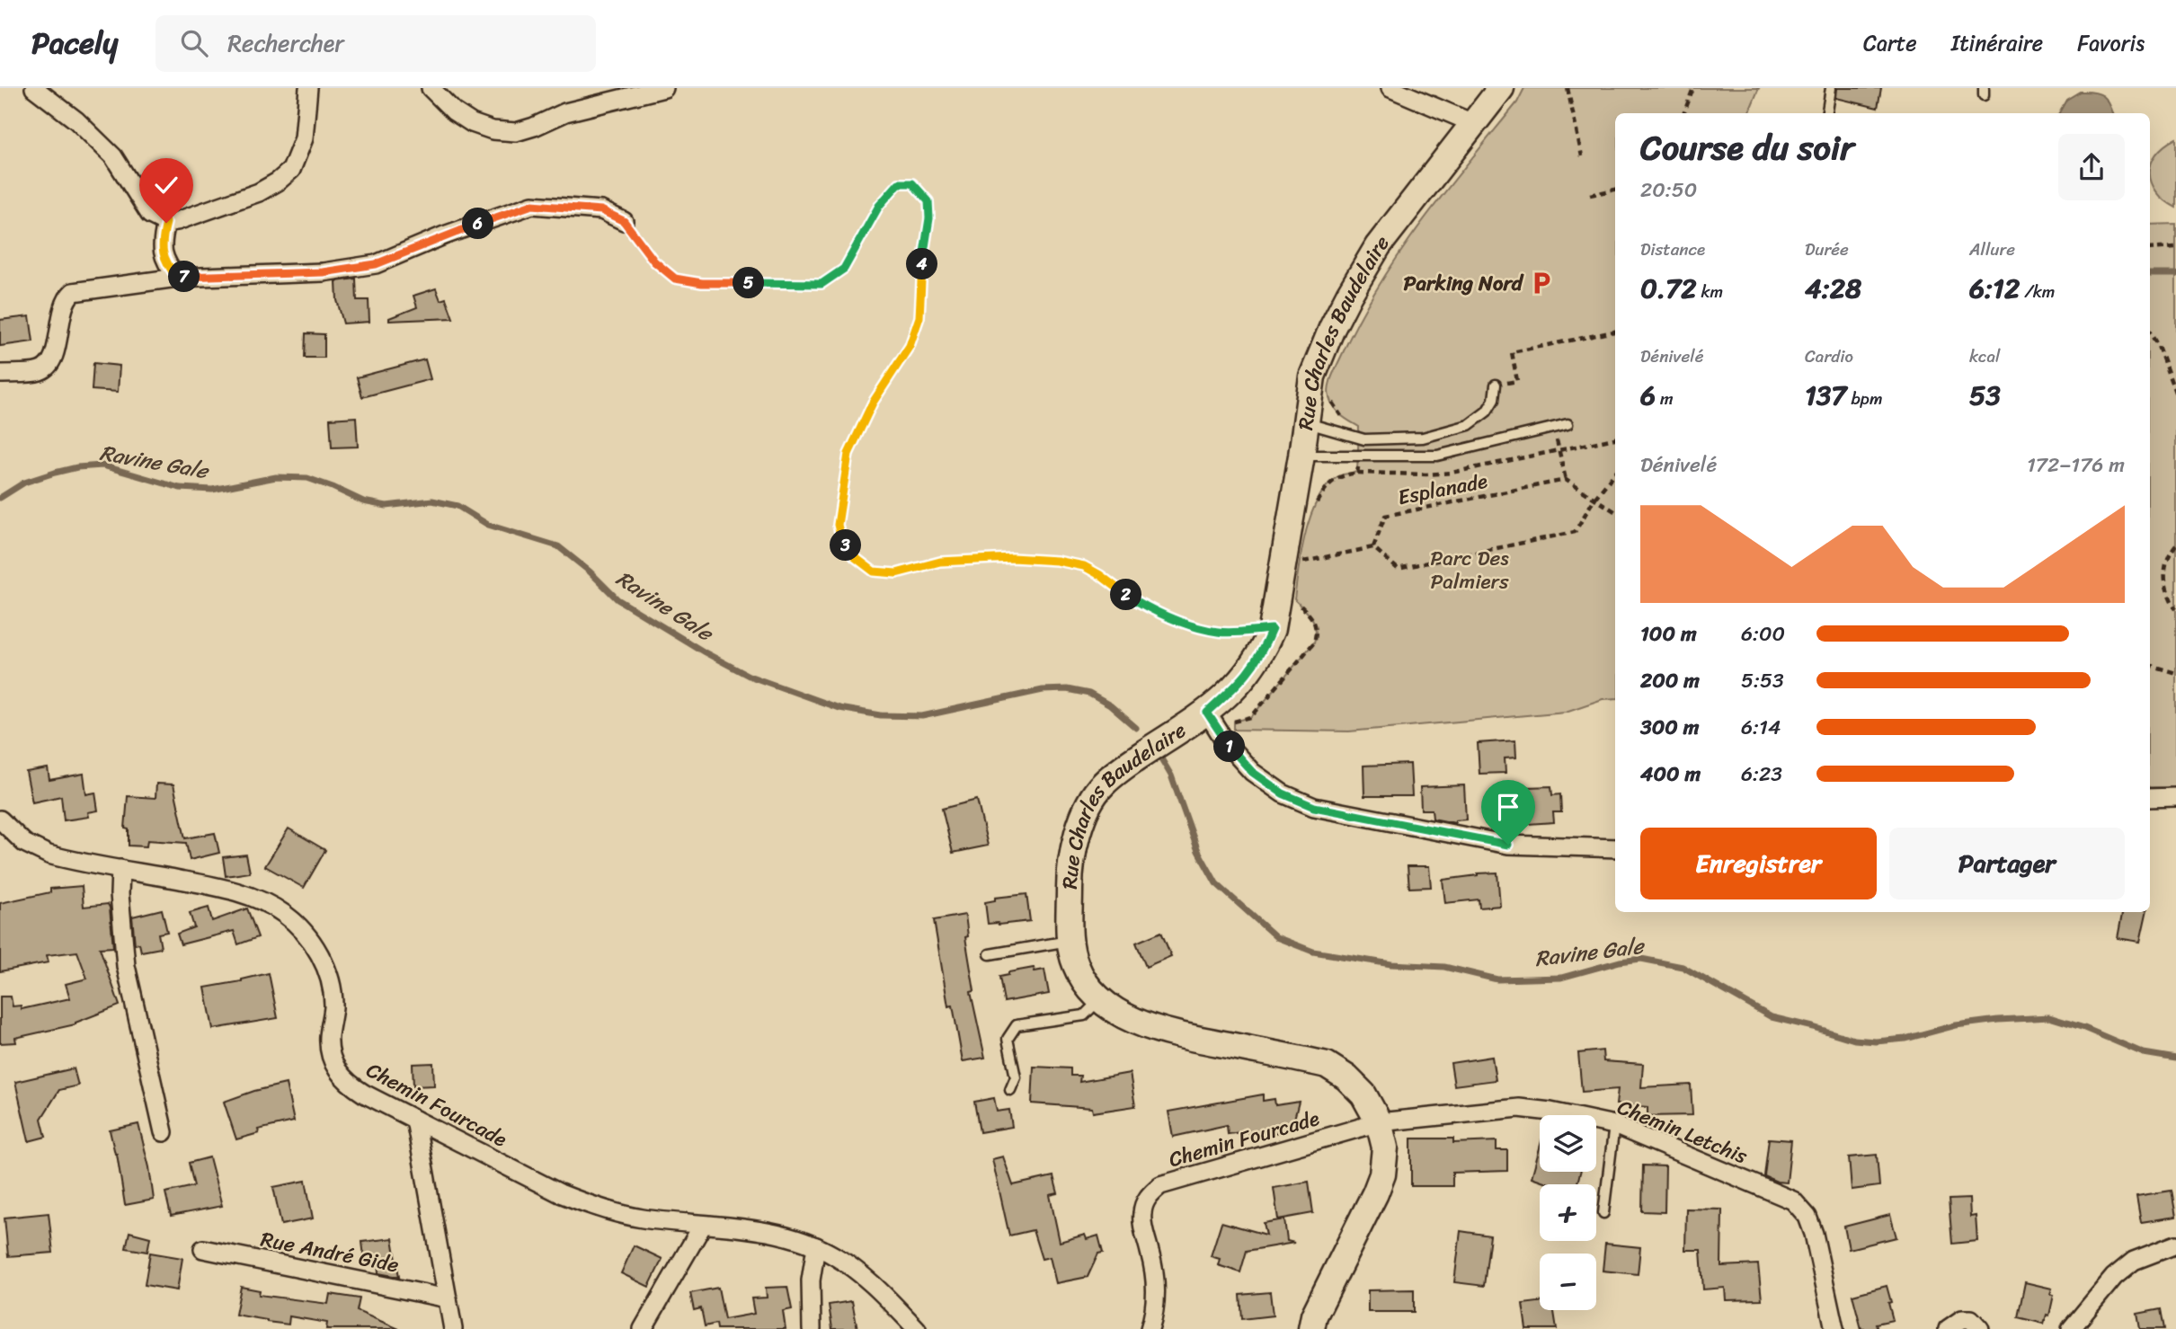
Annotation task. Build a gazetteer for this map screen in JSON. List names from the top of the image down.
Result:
{
  "streets": {
    "main road": ["Rue Charles Baudelaire"],
    "street": ["Chemin Fourcade", "Chemin Letchis", "Rue André Gide"],
    "path": ["Esplanade"]
  },
  "crossings": [
    ["Rue Charles Baudelaire", "Chemin Fourcade"],
    ["Rue Charles Baudelaire", "Chemin Letchis"],
    ["Chemin Fourcade", "Chemin Letchis"]
  ],
  "water": ["Ravine Gale"],
  "parks": ["Parc Des Palmiers"],
  "places": {
    "parking": ["Parking Nord"]
  },
  "page": {
    "header": "Pacely",
    "search": "Rechercher",
    "nav": ["Carte", "Itinéraire", "Favoris"],
    "heading": ["Course du soir", "20:50"],
    "pins": [
      "6",
      "4",
      "7",
      "5",
      "3",
      "2",
      "1"
    ],
    "stats": [
      ["Distance", "0.72 km"],
      ["Durée", "4:28"],
      ["Allure", "6:12 /km"],
      ["Dénivelé", "6 m"],
      ["Cardio", "137 bpm"],
      ["kcal", "53"]
    ],
    "chart": ["Dénivelé", "172–176 m"],
    "list": [
      {
        "name": "100 m",
        "note": "6:00"
      },
      {
        "name": "200 m",
        "note": "5:53"
      },
      {
        "name": "300 m",
        "note": "6:14"
      },
      {
        "name": "400 m",
        "note": "6:23"
      }
    ],
    "buttons": ["Enregistrer", "Partager"],
    "map_buttons": ["+", "−"]
  }
}
